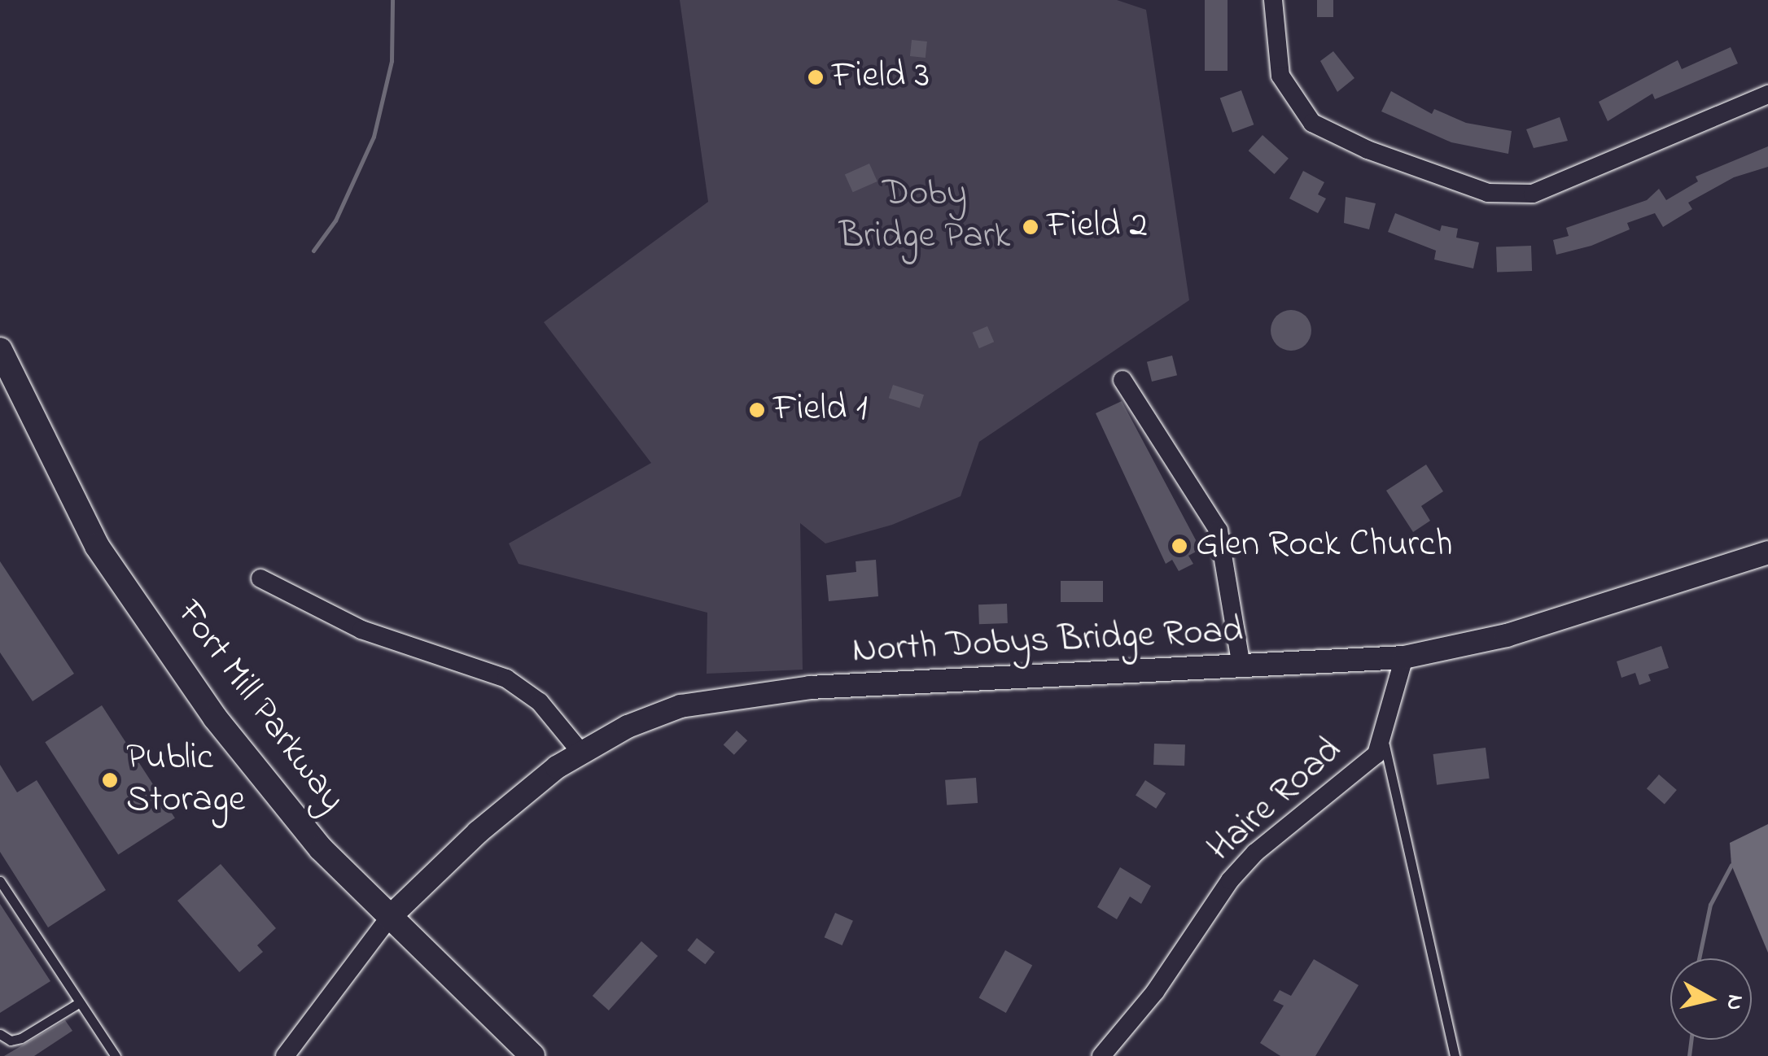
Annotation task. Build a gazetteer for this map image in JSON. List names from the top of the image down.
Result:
{
  "streets": {
    "main road": ["Fort Mill Parkway"],
    "street": ["North Dobys Bridge Road", "Haire Road"]
  },
  "crossings": [
    ["North Dobys Bridge Road", "Fort Mill Parkway"],
    ["North Dobys Bridge Road", "Haire Road"]
  ],
  "parks": ["Doby Bridge Park"],
  "places": [
    "Field 3",
    "Field 2",
    "Field 1",
    "Glen Rock Church",
    "Public Storage"
  ],
  "north": "right"
}
